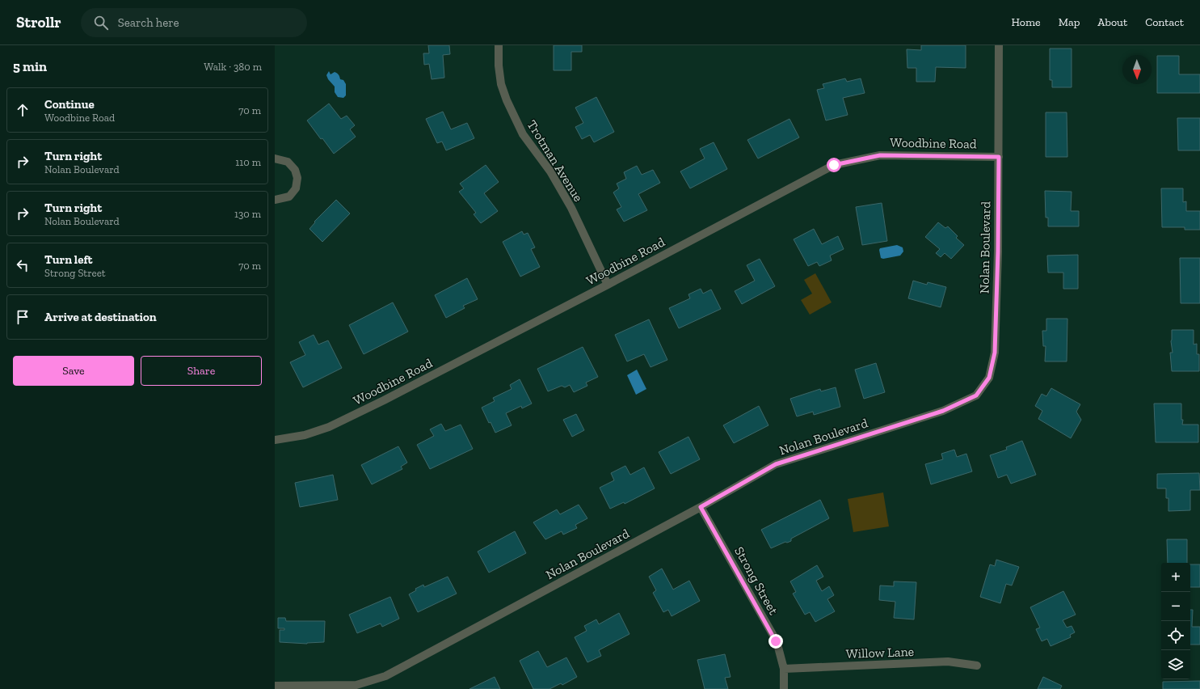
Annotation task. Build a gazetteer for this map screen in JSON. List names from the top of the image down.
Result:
{
  "streets": {
    "street": [
      "Woodbine Road",
      "Trotman Avenue",
      "Nolan Boulevard",
      "Strong Street",
      "Willow Lane"
    ]
  },
  "crossings": [
    ["Woodbine Road", "Trotman Avenue"],
    ["Woodbine Road", "Nolan Boulevard"],
    ["Nolan Boulevard", "Strong Street"],
    ["Strong Street", "Willow Lane"]
  ],
  "north": "bottom",
  "page": {
    "header": "Strollr",
    "search": "Search here",
    "nav": [
      "Home",
      "Map",
      "About",
      "Contact"
    ],
    "heading": ["5 min", "Walk · 380 m"],
    "list": [
      ["Continue", "Woodbine Road", "70 m"],
      ["Turn right", "Nolan Boulevard", "110 m"],
      ["Turn right", "Nolan Boulevard", "130 m"],
      ["Turn left", "Strong Street", "70 m"],
      "Arrive at destination"
    ],
    "buttons": ["Save", "Share"],
    "map_buttons": ["+", "−"]
  }
}
